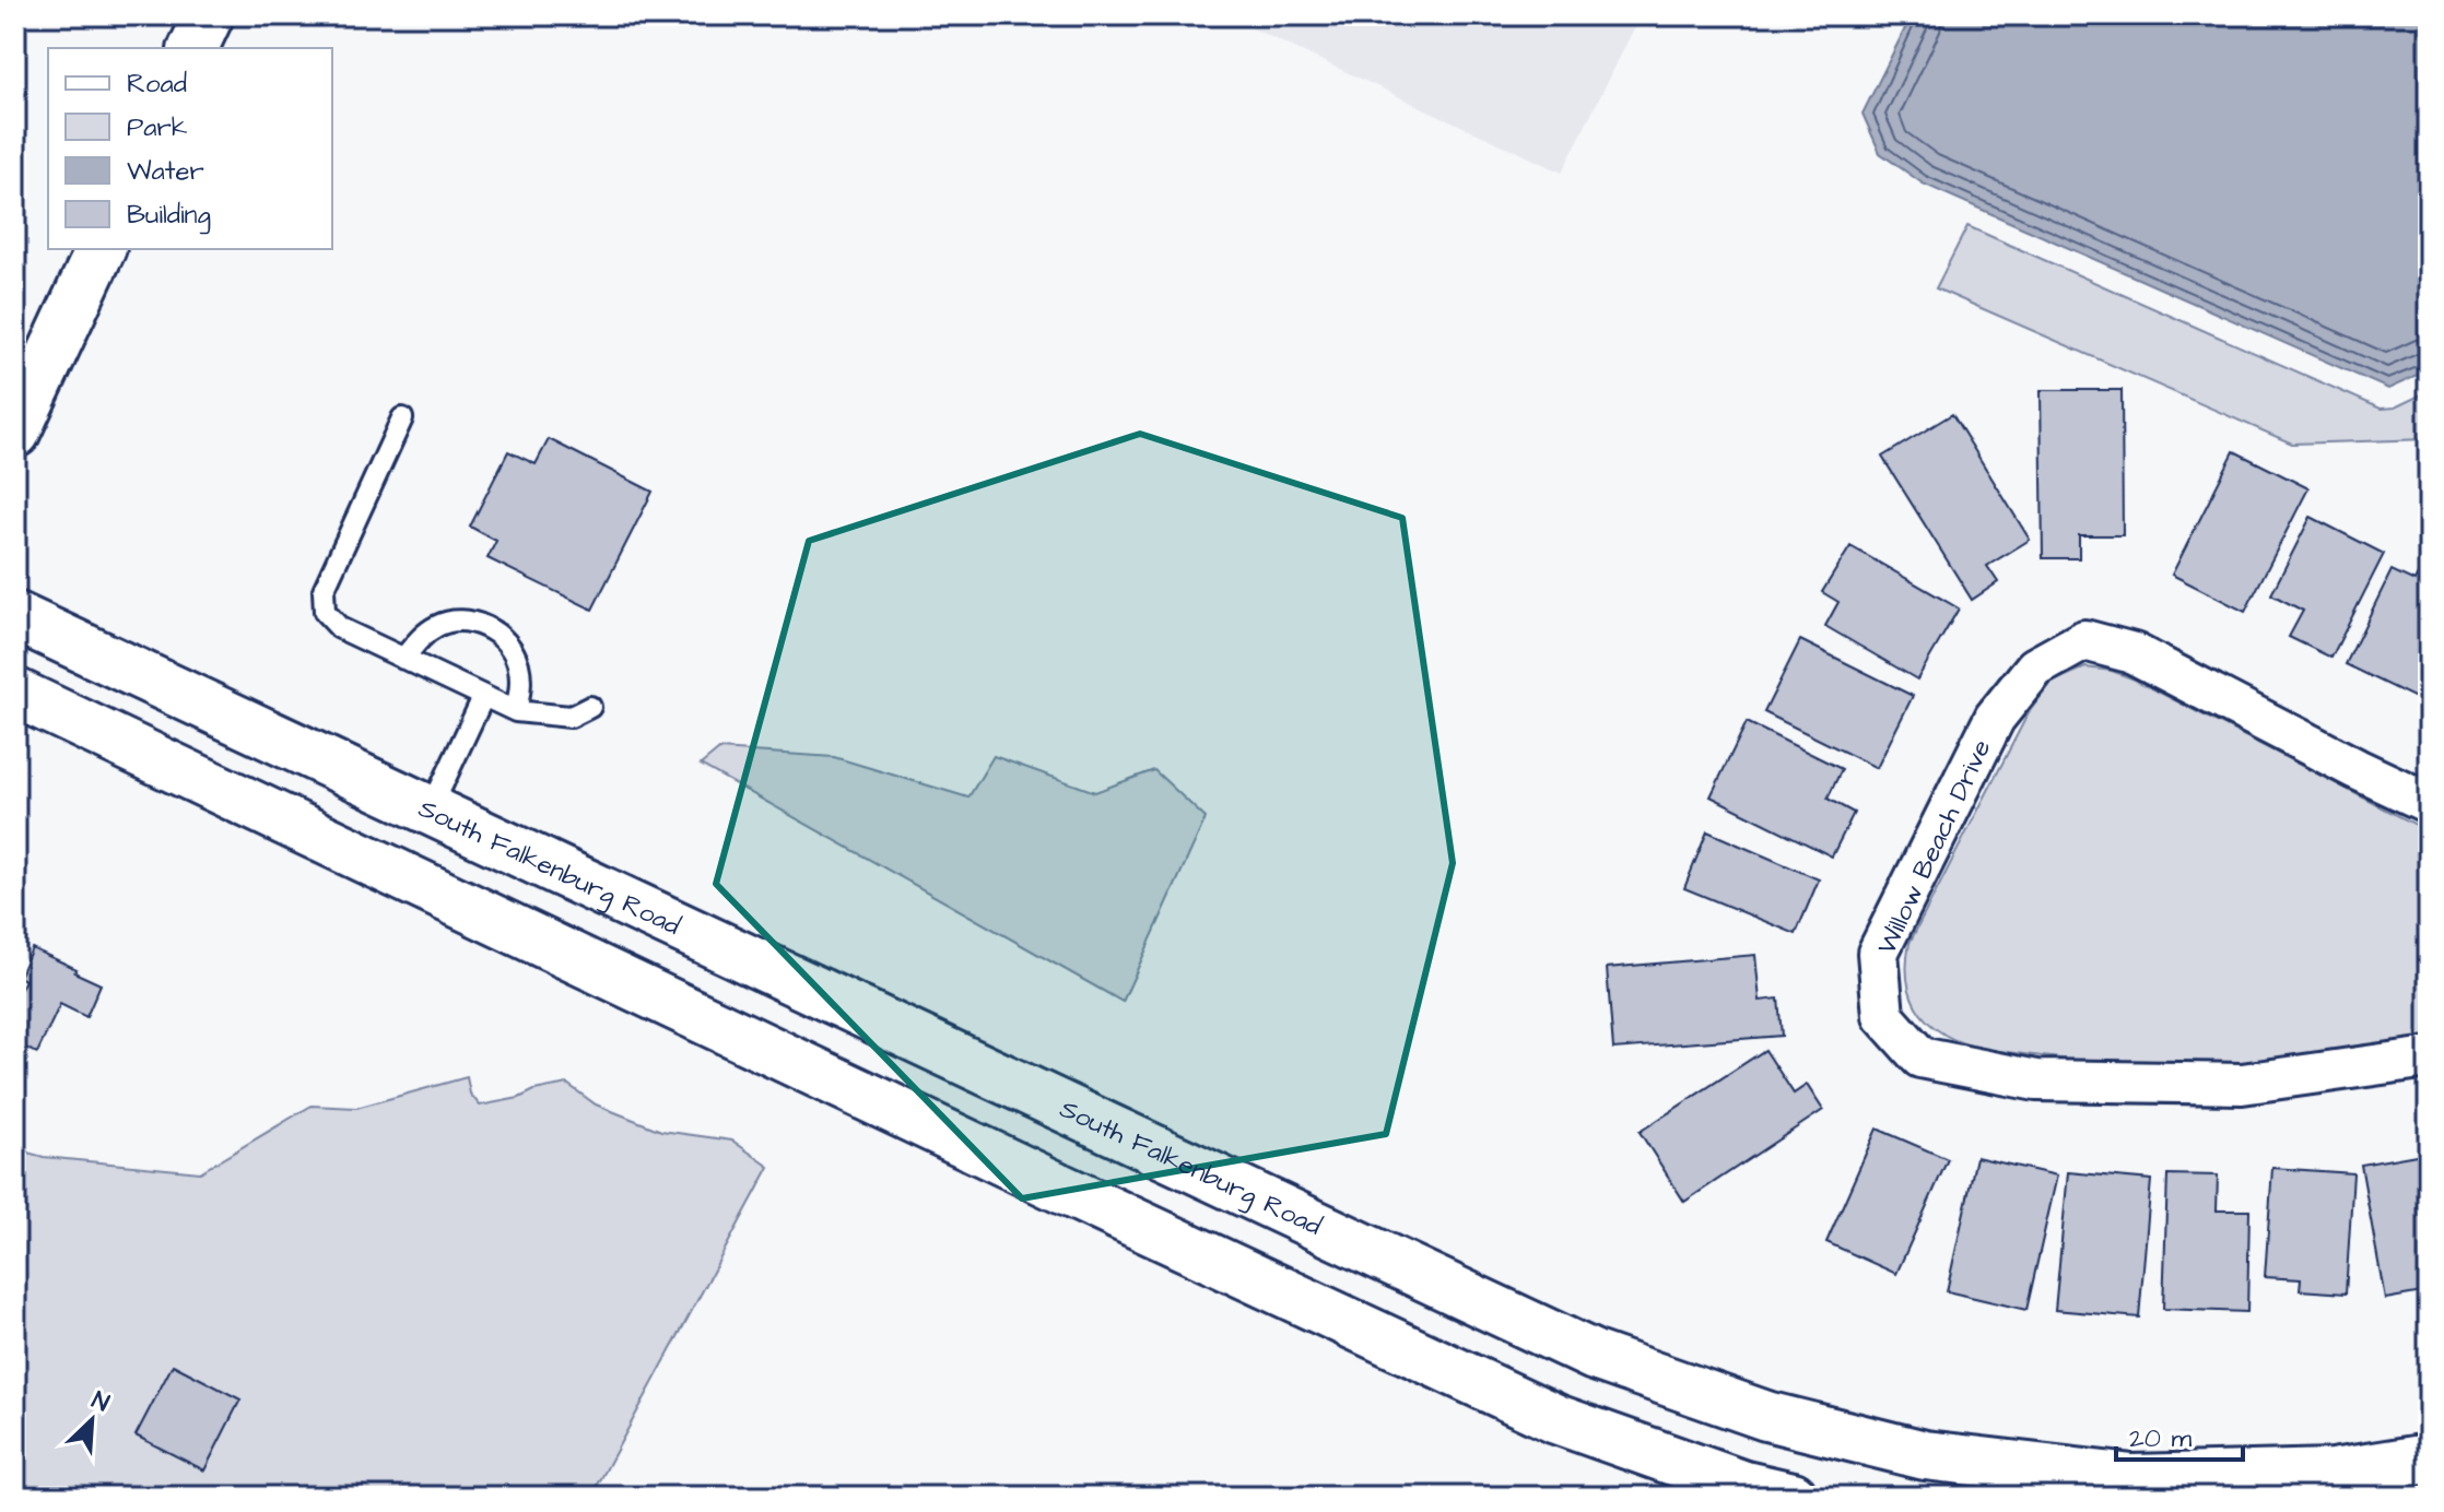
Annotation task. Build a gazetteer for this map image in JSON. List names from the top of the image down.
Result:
{
  "streets": {
    "street": ["Willow Beach Drive", "South Falkenburg Road"]
  },
  "legend": [
    "Road",
    "Park",
    "Water",
    "Building"
  ],
  "scale_bar": "20 m",
  "north": "top right"
}
